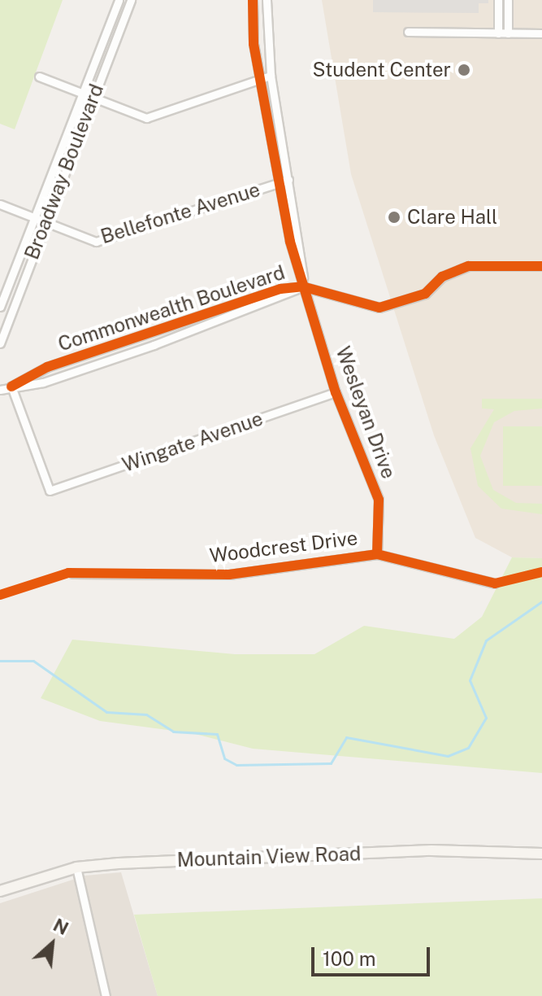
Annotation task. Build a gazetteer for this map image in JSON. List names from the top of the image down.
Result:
{
  "streets": {
    "street": [
      "Broadway Boulevard",
      "Bellefonte Avenue",
      "Commonwealth Boulevard",
      "Wesleyan Drive",
      "Wingate Avenue",
      "Woodcrest Drive",
      "Mountain View Road"
    ]
  },
  "crossings": [
    ["Broadway Boulevard", "Bellefonte Avenue"],
    ["Bellefonte Avenue", "Commonwealth Boulevard"],
    ["Commonwealth Boulevard", "Wesleyan Drive"],
    ["Commonwealth Boulevard", "Wingate Avenue"],
    ["Wesleyan Drive", "Wingate Avenue"],
    ["Wesleyan Drive", "Woodcrest Drive"]
  ],
  "places": ["Student Center", "Clare Hall"],
  "scale_bar": "100 m",
  "north": "top right"
}
